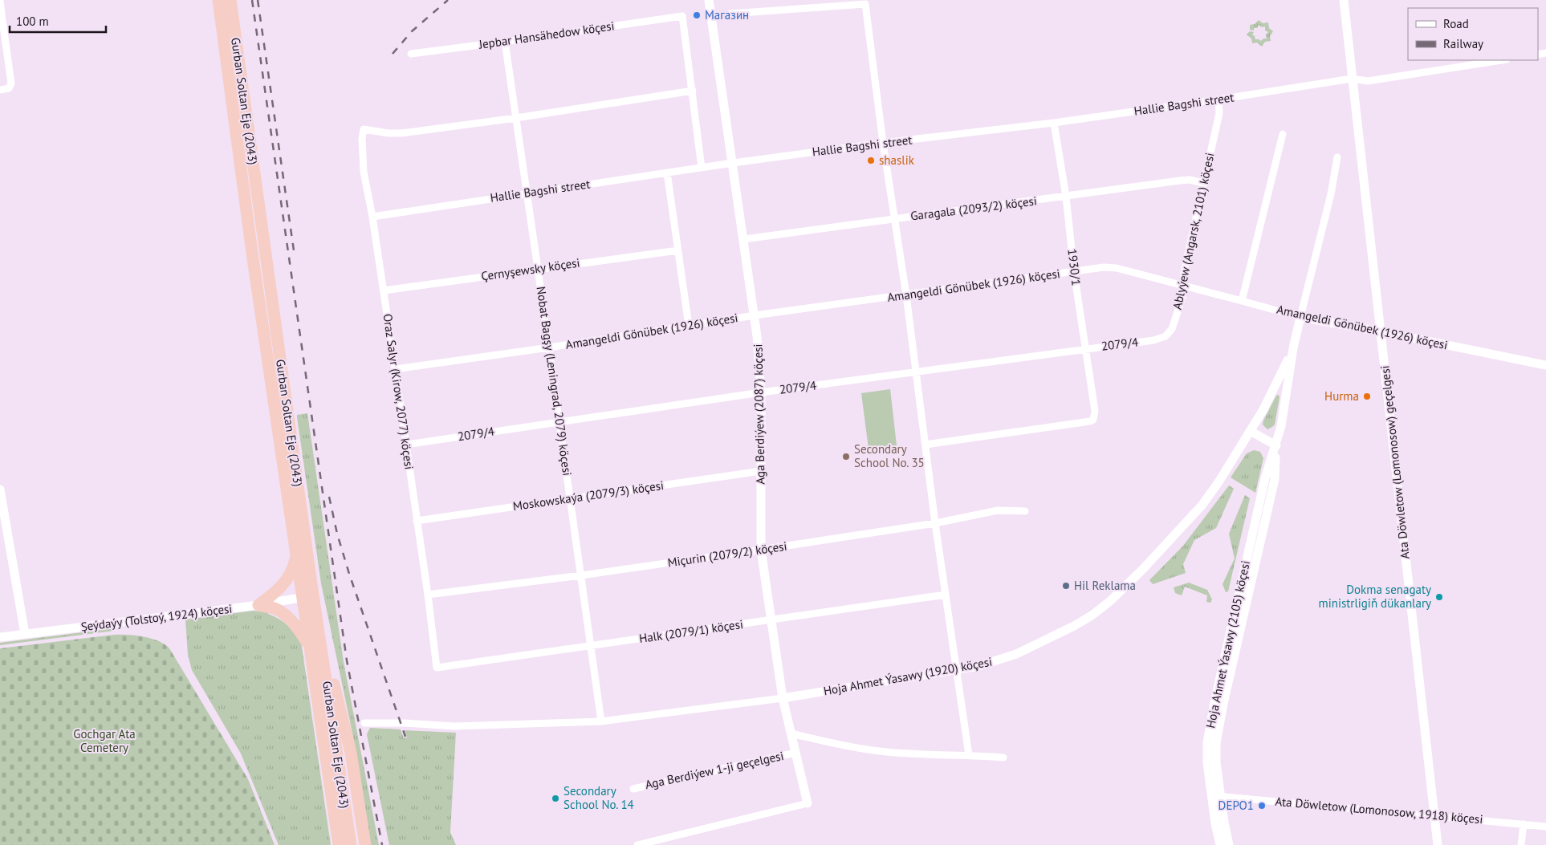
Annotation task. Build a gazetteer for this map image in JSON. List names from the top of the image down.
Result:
{
  "streets": {
    "highway": ["Gurban Soltan Eje (2043)"],
    "street": [
      "Jepbar Hansähedow köçesi",
      "Hallie Bagshi street",
      "Garagala (2093/2) köçesi",
      "Ablyýew (Angarsk, 2101) köçesi",
      "1930/1",
      "Çernyşewsky köçesi",
      "Amangeldi Gönübek (1926) köçesi",
      "2079/4",
      "Nobat Bagşy (Leningrad, 2079) köçesi",
      "Oraz Salyr (Kirow, 2077) köçesi",
      "Aga Berdiýew (2087) köçesi",
      "Ata Döwletow (Lomonosow) geçelgesi",
      "Moskowskaýa (2079/3) köçesi",
      "Miçurin (2079/2) köçesi",
      "Şeýdaýy (Tolstoý, 1924) köçesi",
      "Halk (2079/1) köçesi",
      "Hoja Ahmet Ýasawy (2105) köçesi",
      "Hoja Ahmet Ýasawy (1920) köçesi",
      "Aga Berdiýew 1-ji geçelgesi",
      "Ata Döwletow (Lomonosow, 1918) köçesi"
    ]
  },
  "crossings": [
    ["Jepbar Hansähedow köçesi", "Nobat Bagşy (Leningrad, 2079) köçesi"],
    ["Gurban Soltan Eje (2043)", "Şeýdaýy (Tolstoý, 1924) köçesi"],
    ["Hallie Bagshi street", "Ablyýew (Angarsk, 2101) köçesi"],
    ["Hallie Bagshi street", "1930/1"],
    ["Hallie Bagshi street", "Nobat Bagşy (Leningrad, 2079) köçesi"],
    ["Hallie Bagshi street", "Oraz Salyr (Kirow, 2077) köçesi"],
    ["Hallie Bagshi street", "Aga Berdiýew (2087) köçesi"],
    ["Hallie Bagshi street", "Ata Döwletow (Lomonosow) geçelgesi"],
    ["Garagala (2093/2) köçesi", "Ablyýew (Angarsk, 2101) köçesi"],
    ["Garagala (2093/2) köçesi", "1930/1"],
    ["Garagala (2093/2) köçesi", "Aga Berdiýew (2087) köçesi"],
    ["Ablyýew (Angarsk, 2101) köçesi", "Amangeldi Gönübek (1926) köçesi"],
    ["Ablyýew (Angarsk, 2101) köçesi", "2079/4"],
    ["1930/1", "Amangeldi Gönübek (1926) köçesi"],
    ["1930/1", "2079/4"],
    ["Çernyşewsky köçesi", "Nobat Bagşy (Leningrad, 2079) köçesi"],
    ["Çernyşewsky köçesi", "Oraz Salyr (Kirow, 2077) köçesi"],
    ["Amangeldi Gönübek (1926) köçesi", "Nobat Bagşy (Leningrad, 2079) köçesi"],
    ["Amangeldi Gönübek (1926) köçesi", "Oraz Salyr (Kirow, 2077) köçesi"],
    ["Amangeldi Gönübek (1926) köçesi", "Aga Berdiýew (2087) köçesi"],
    ["Amangeldi Gönübek (1926) köçesi", "Ata Döwletow (Lomonosow) geçelgesi"],
    ["Amangeldi Gönübek (1926) köçesi", "Hoja Ahmet Ýasawy (2105) köçesi"],
    ["2079/4", "Nobat Bagşy (Leningrad, 2079) köçesi"],
    ["2079/4", "Oraz Salyr (Kirow, 2077) köçesi"],
    ["2079/4", "Aga Berdiýew (2087) köçesi"],
    ["Nobat Bagşy (Leningrad, 2079) köçesi", "Oraz Salyr (Kirow, 2077) köçesi"],
    ["Nobat Bagşy (Leningrad, 2079) köçesi", "Moskowskaýa (2079/3) köçesi"],
    ["Nobat Bagşy (Leningrad, 2079) köçesi", "Miçurin (2079/2) köçesi"],
    ["Nobat Bagşy (Leningrad, 2079) köçesi", "Halk (2079/1) köçesi"],
    ["Oraz Salyr (Kirow, 2077) köçesi", "Moskowskaýa (2079/3) köçesi"],
    ["Oraz Salyr (Kirow, 2077) köçesi", "Miçurin (2079/2) köçesi"],
    ["Oraz Salyr (Kirow, 2077) köçesi", "Halk (2079/1) köçesi"],
    ["Aga Berdiýew (2087) köçesi", "Moskowskaýa (2079/3) köçesi"],
    ["Aga Berdiýew (2087) köçesi", "Miçurin (2079/2) köçesi"],
    ["Aga Berdiýew (2087) köçesi", "Halk (2079/1) köçesi"],
    ["Aga Berdiýew (2087) köçesi", "Hoja Ahmet Ýasawy (1920) köçesi"],
    ["Aga Berdiýew (2087) köçesi", "Aga Berdiýew 1-ji geçelgesi"],
    ["Ata Döwletow (Lomonosow) geçelgesi", "Ata Döwletow (Lomonosow, 1918) köçesi"],
    ["Hoja Ahmet Ýasawy (2105) köçesi", "Hoja Ahmet Ýasawy (1920) köçesi"],
    ["Hoja Ahmet Ýasawy (2105) köçesi", "Ata Döwletow (Lomonosow, 1918) köçesi"]
  ],
  "parks": ["Gochgar Ata Cemetery"],
  "places": [
    "Магазин",
    "shaslik",
    "Hurma",
    "Secondary School No. 35",
    "Hil Reklama",
    "Dokma senagaty ministrligiň dükanlary",
    "Secondary School No. 14",
    "DEPO1"
  ],
  "legend": ["Road", "Railway"],
  "scale_bar": "100 m"
}
